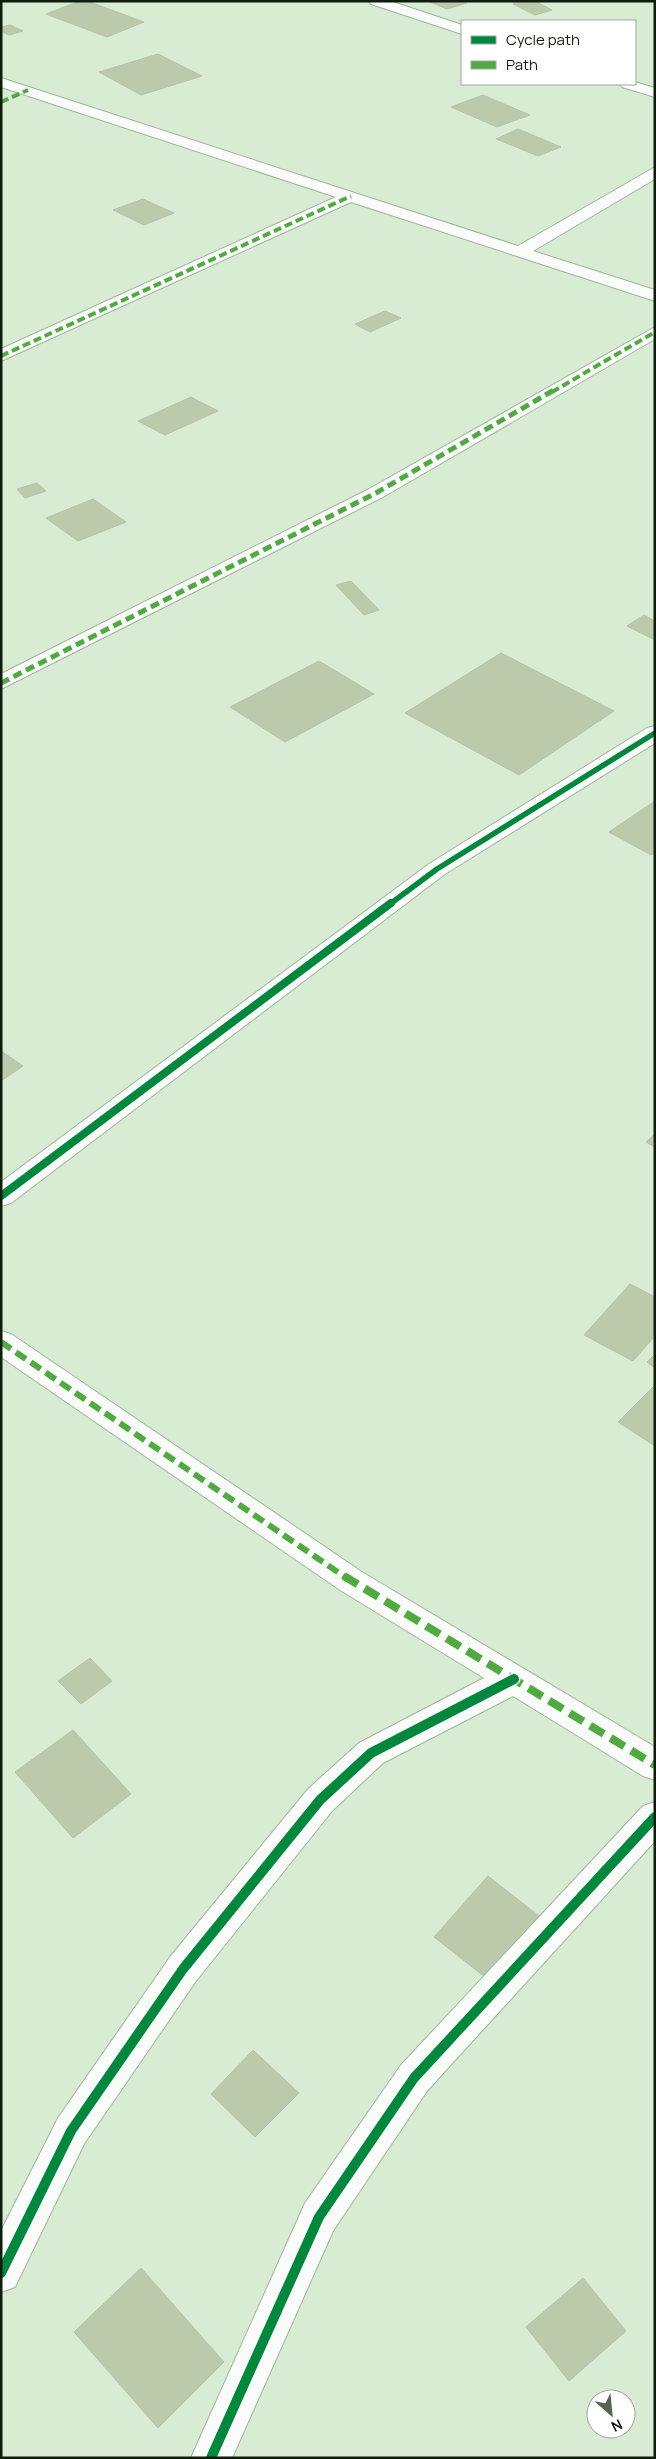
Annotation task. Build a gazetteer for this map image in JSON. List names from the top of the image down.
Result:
{
  "legend": ["Cycle path", "Path"],
  "north": "bottom right"
}
